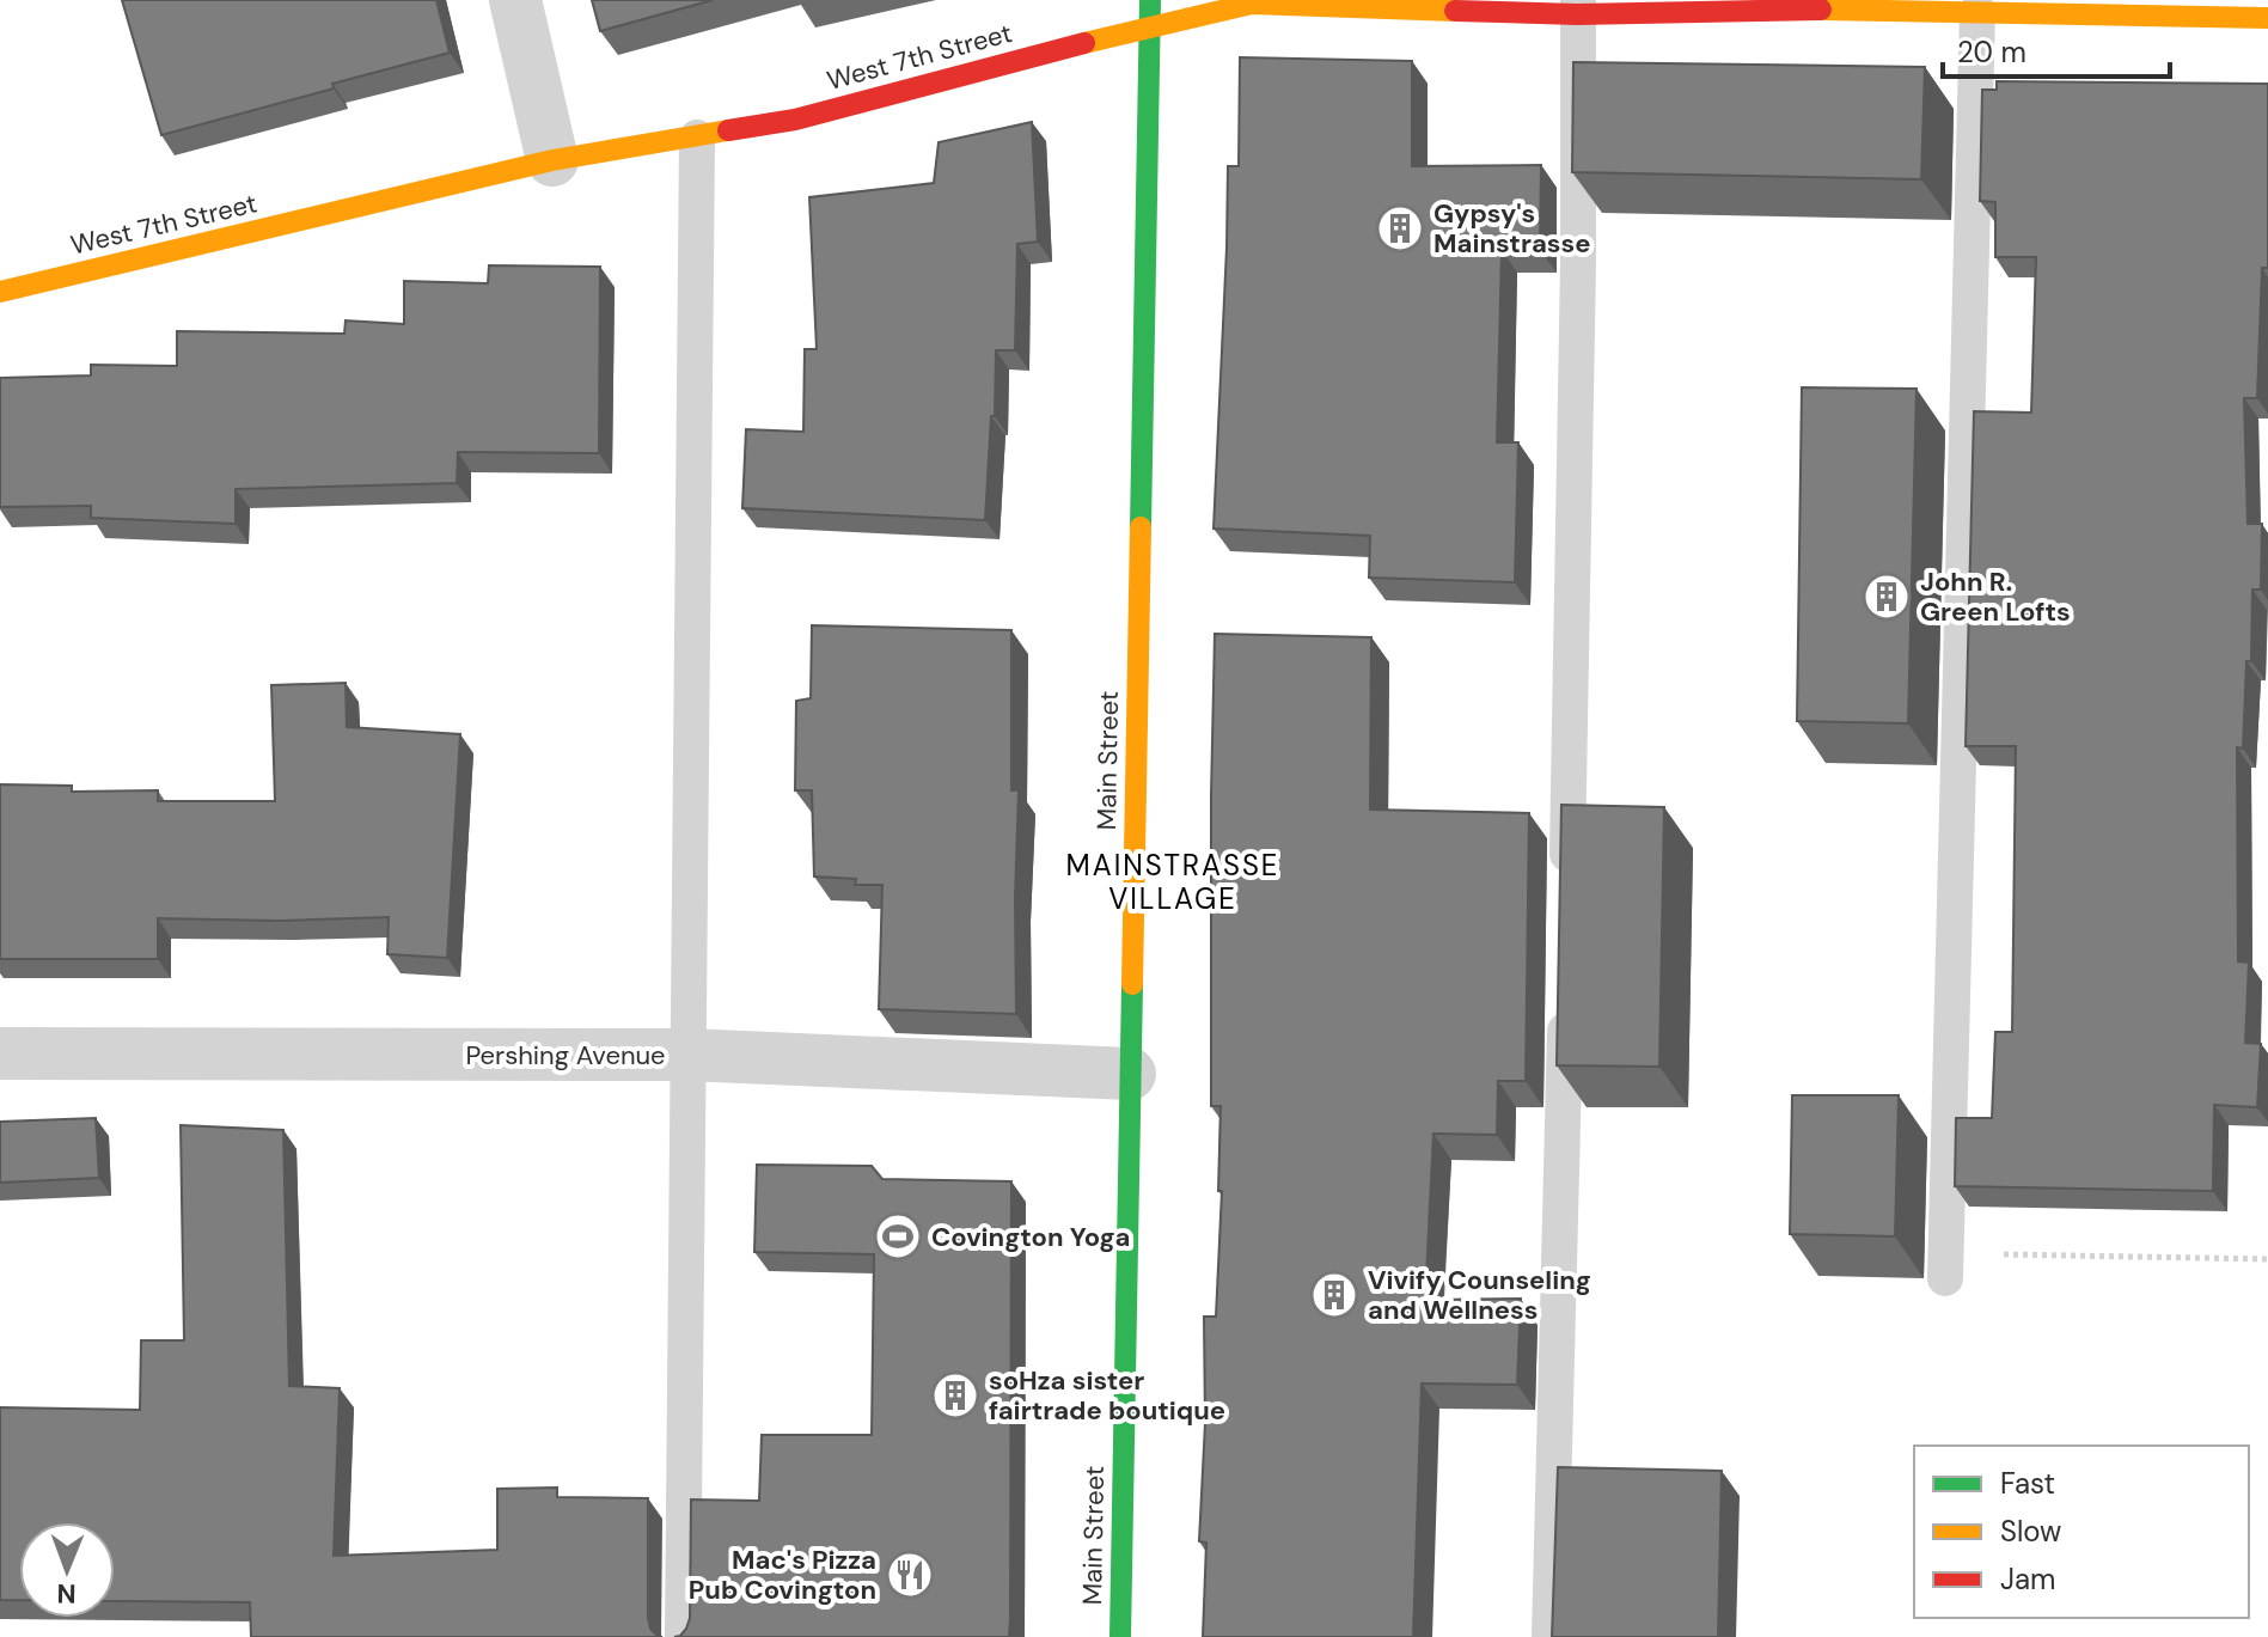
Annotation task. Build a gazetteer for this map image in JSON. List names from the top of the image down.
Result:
{
  "streets": {
    "street": ["West 7th Street", "Main Street", "Pershing Avenue"]
  },
  "crossings": [
    ["West 7th Street", "Main Street"],
    ["Main Street", "Pershing Avenue"]
  ],
  "districts": ["MAINSTRASSE VILLAGE"],
  "places": {
    "building": [
      "Gypsy's Mainstrasse",
      "John R. Green Lofts",
      "Vivify Counseling and Wellness",
      "soHza sister fairtrade boutique"
    ],
    "sports": ["Covington Yoga"],
    "restaurant": ["Mac's Pizza Pub Covington"]
  },
  "legend": ["Fast", "Slow", "Jam"],
  "scale_bar": "20 m",
  "north": "bottom"
}
